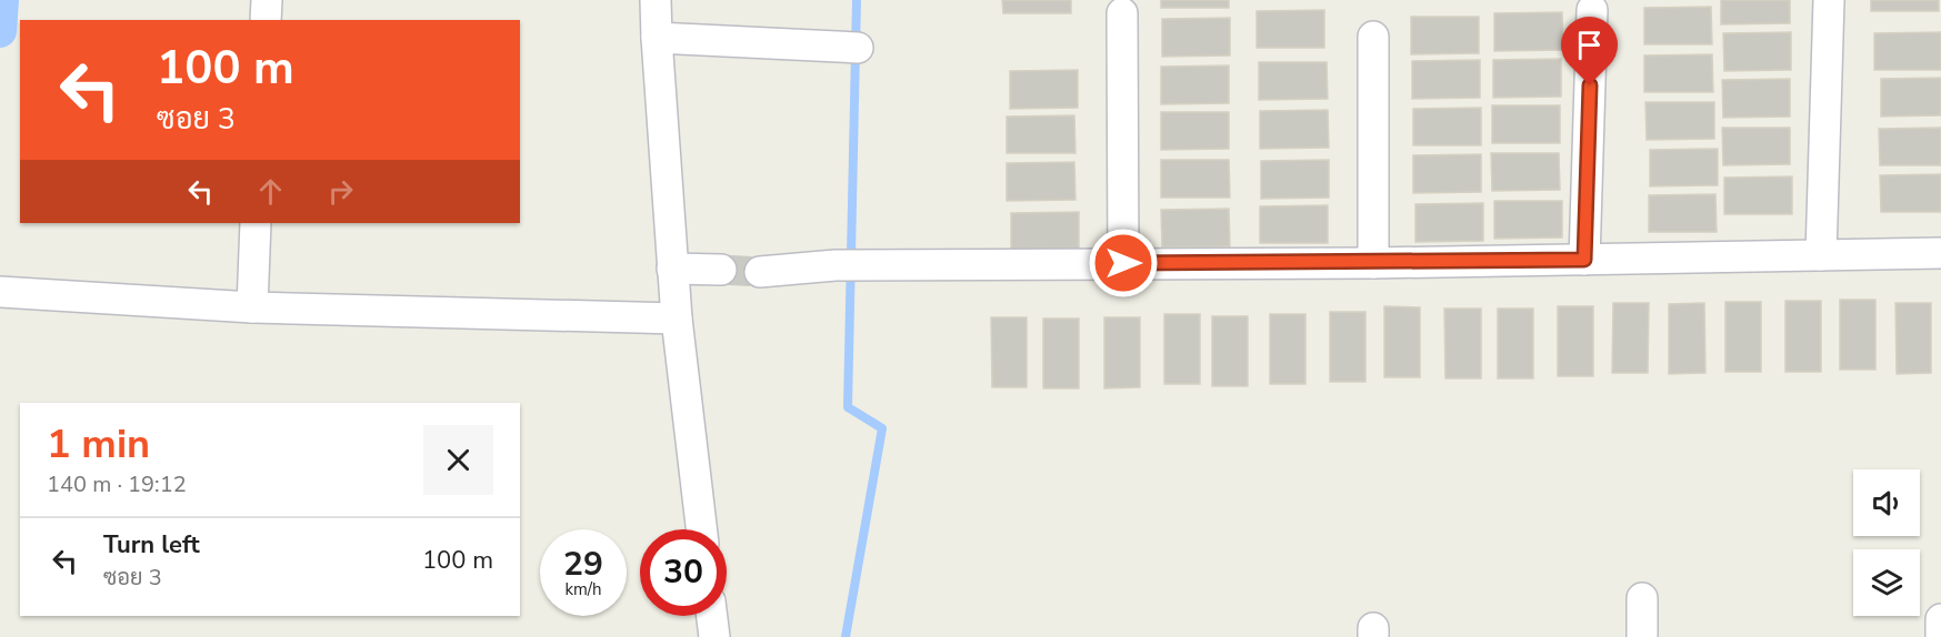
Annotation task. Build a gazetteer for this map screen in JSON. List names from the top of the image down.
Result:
{
  "page": {
    "turn": ["100 m", "ซอย 3"],
    "heading": ["1 min", "140 m · 19:12"],
    "list": [
      {
        "name": "Turn left",
        "note": "ซอย 3",
        "value": "100 m"
      }
    ],
    "speed": "29 km/h",
    "limit": "30"
  }
}
